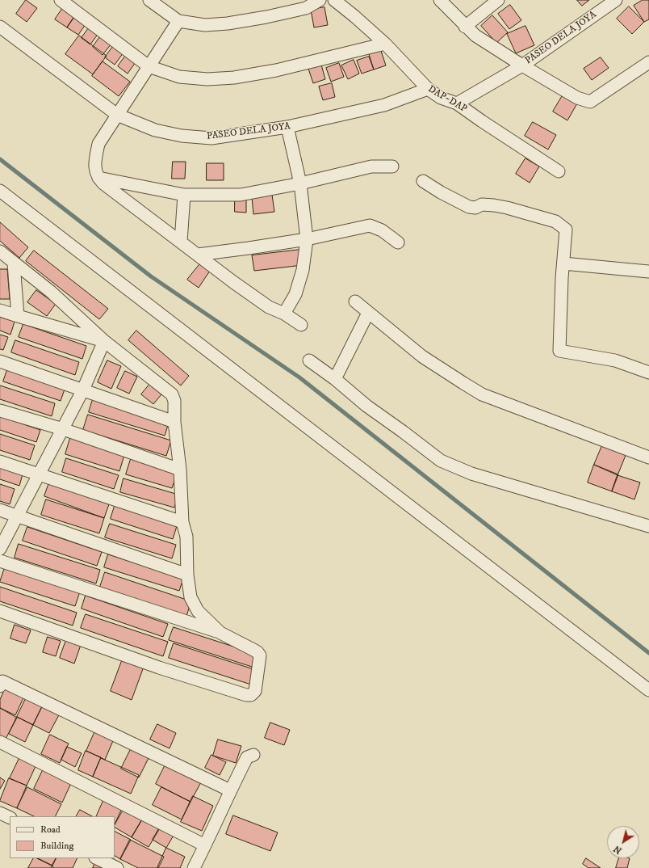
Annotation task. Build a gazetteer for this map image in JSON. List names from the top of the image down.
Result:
{
  "streets": {
    "street": ["PASEO DELA JOYA", "DAP~DAP"]
  },
  "crossings": [
    ["PASEO DELA JOYA", "DAP~DAP"]
  ],
  "legend": ["Road", "Building"],
  "north": "bottom left"
}
